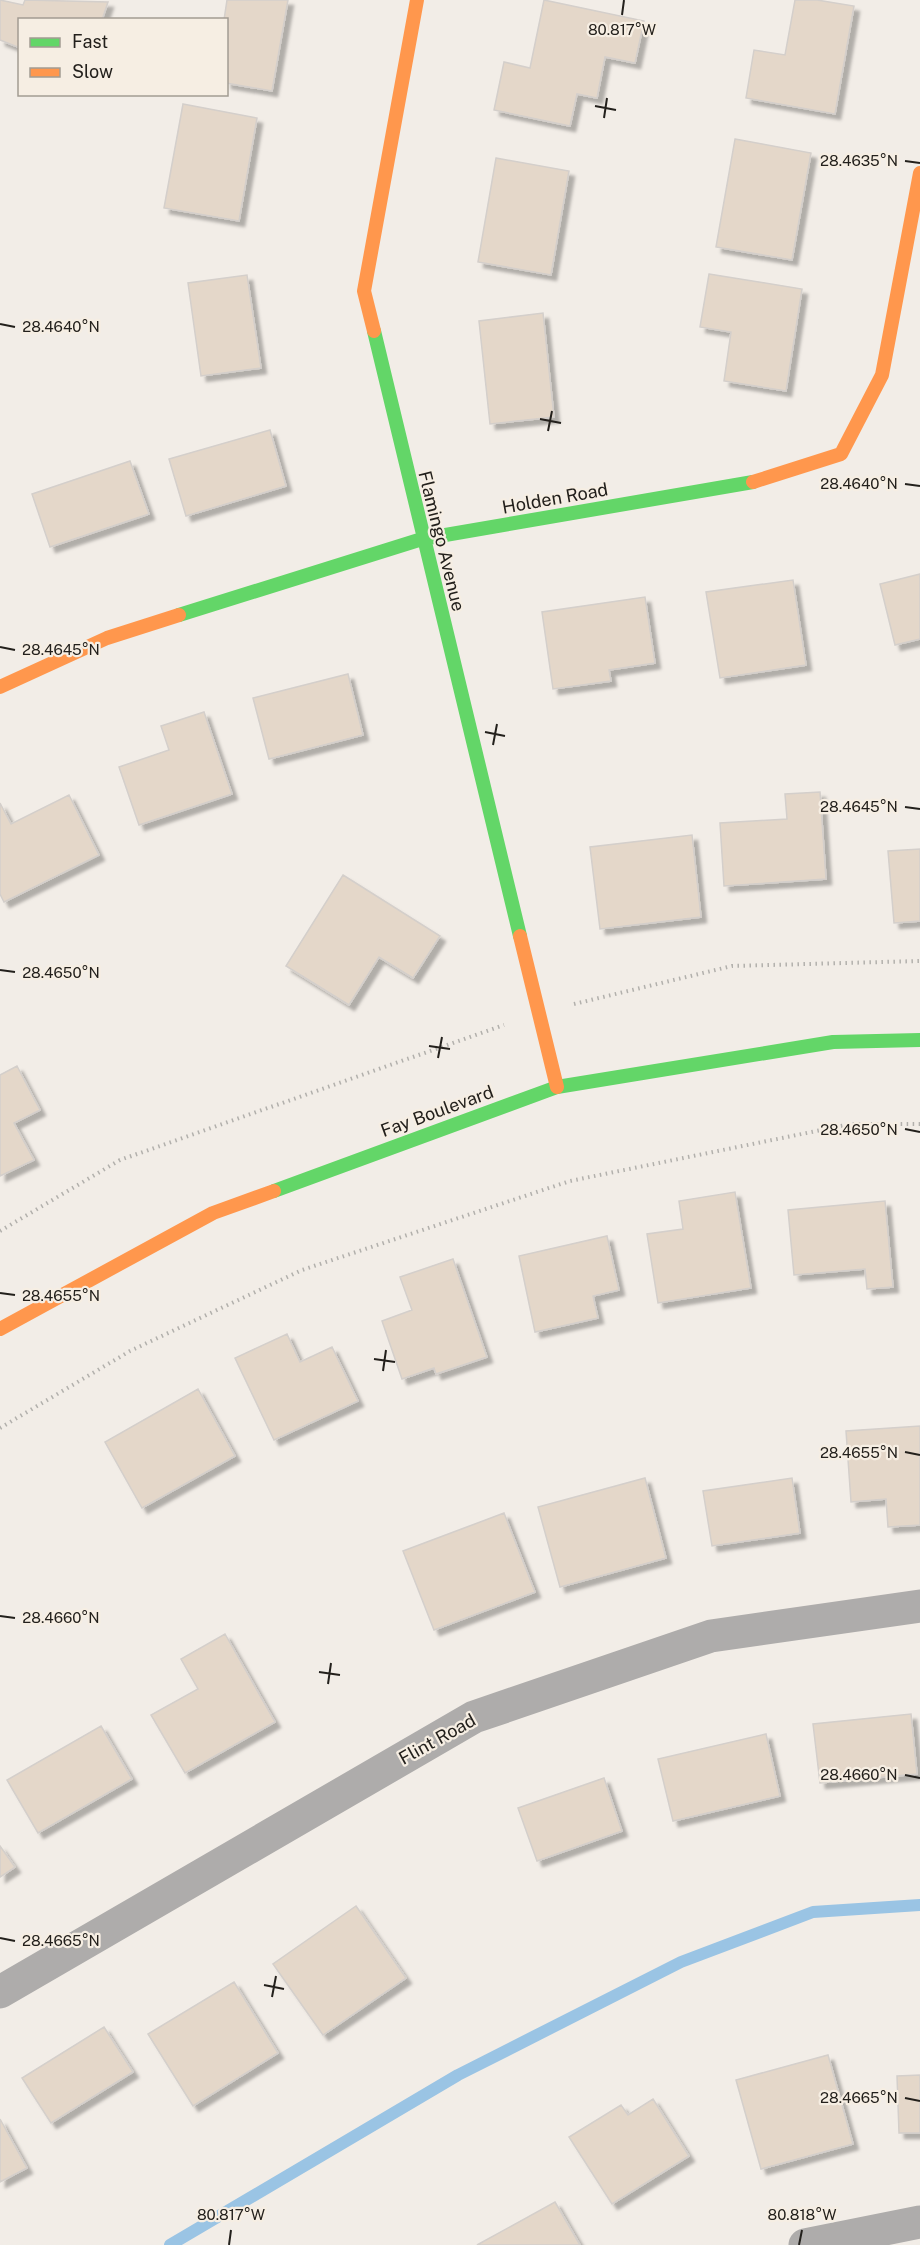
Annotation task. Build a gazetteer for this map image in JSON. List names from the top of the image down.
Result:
{
  "streets": {
    "street": [
      "Holden Road",
      "Flamingo Avenue",
      "Fay Boulevard",
      "Flint Road"
    ]
  },
  "crossings": [
    ["Holden Road", "Flamingo Avenue"],
    ["Flamingo Avenue", "Fay Boulevard"]
  ],
  "legend": ["Fast", "Slow"],
  "coordinates": [
    "80.817°W",
    "28.4635°N",
    "28.4640°N",
    "28.4645°N",
    "28.4650°N",
    "28.4655°N",
    "28.4660°N",
    "28.4665°N",
    "80.818°W"
  ]
}
